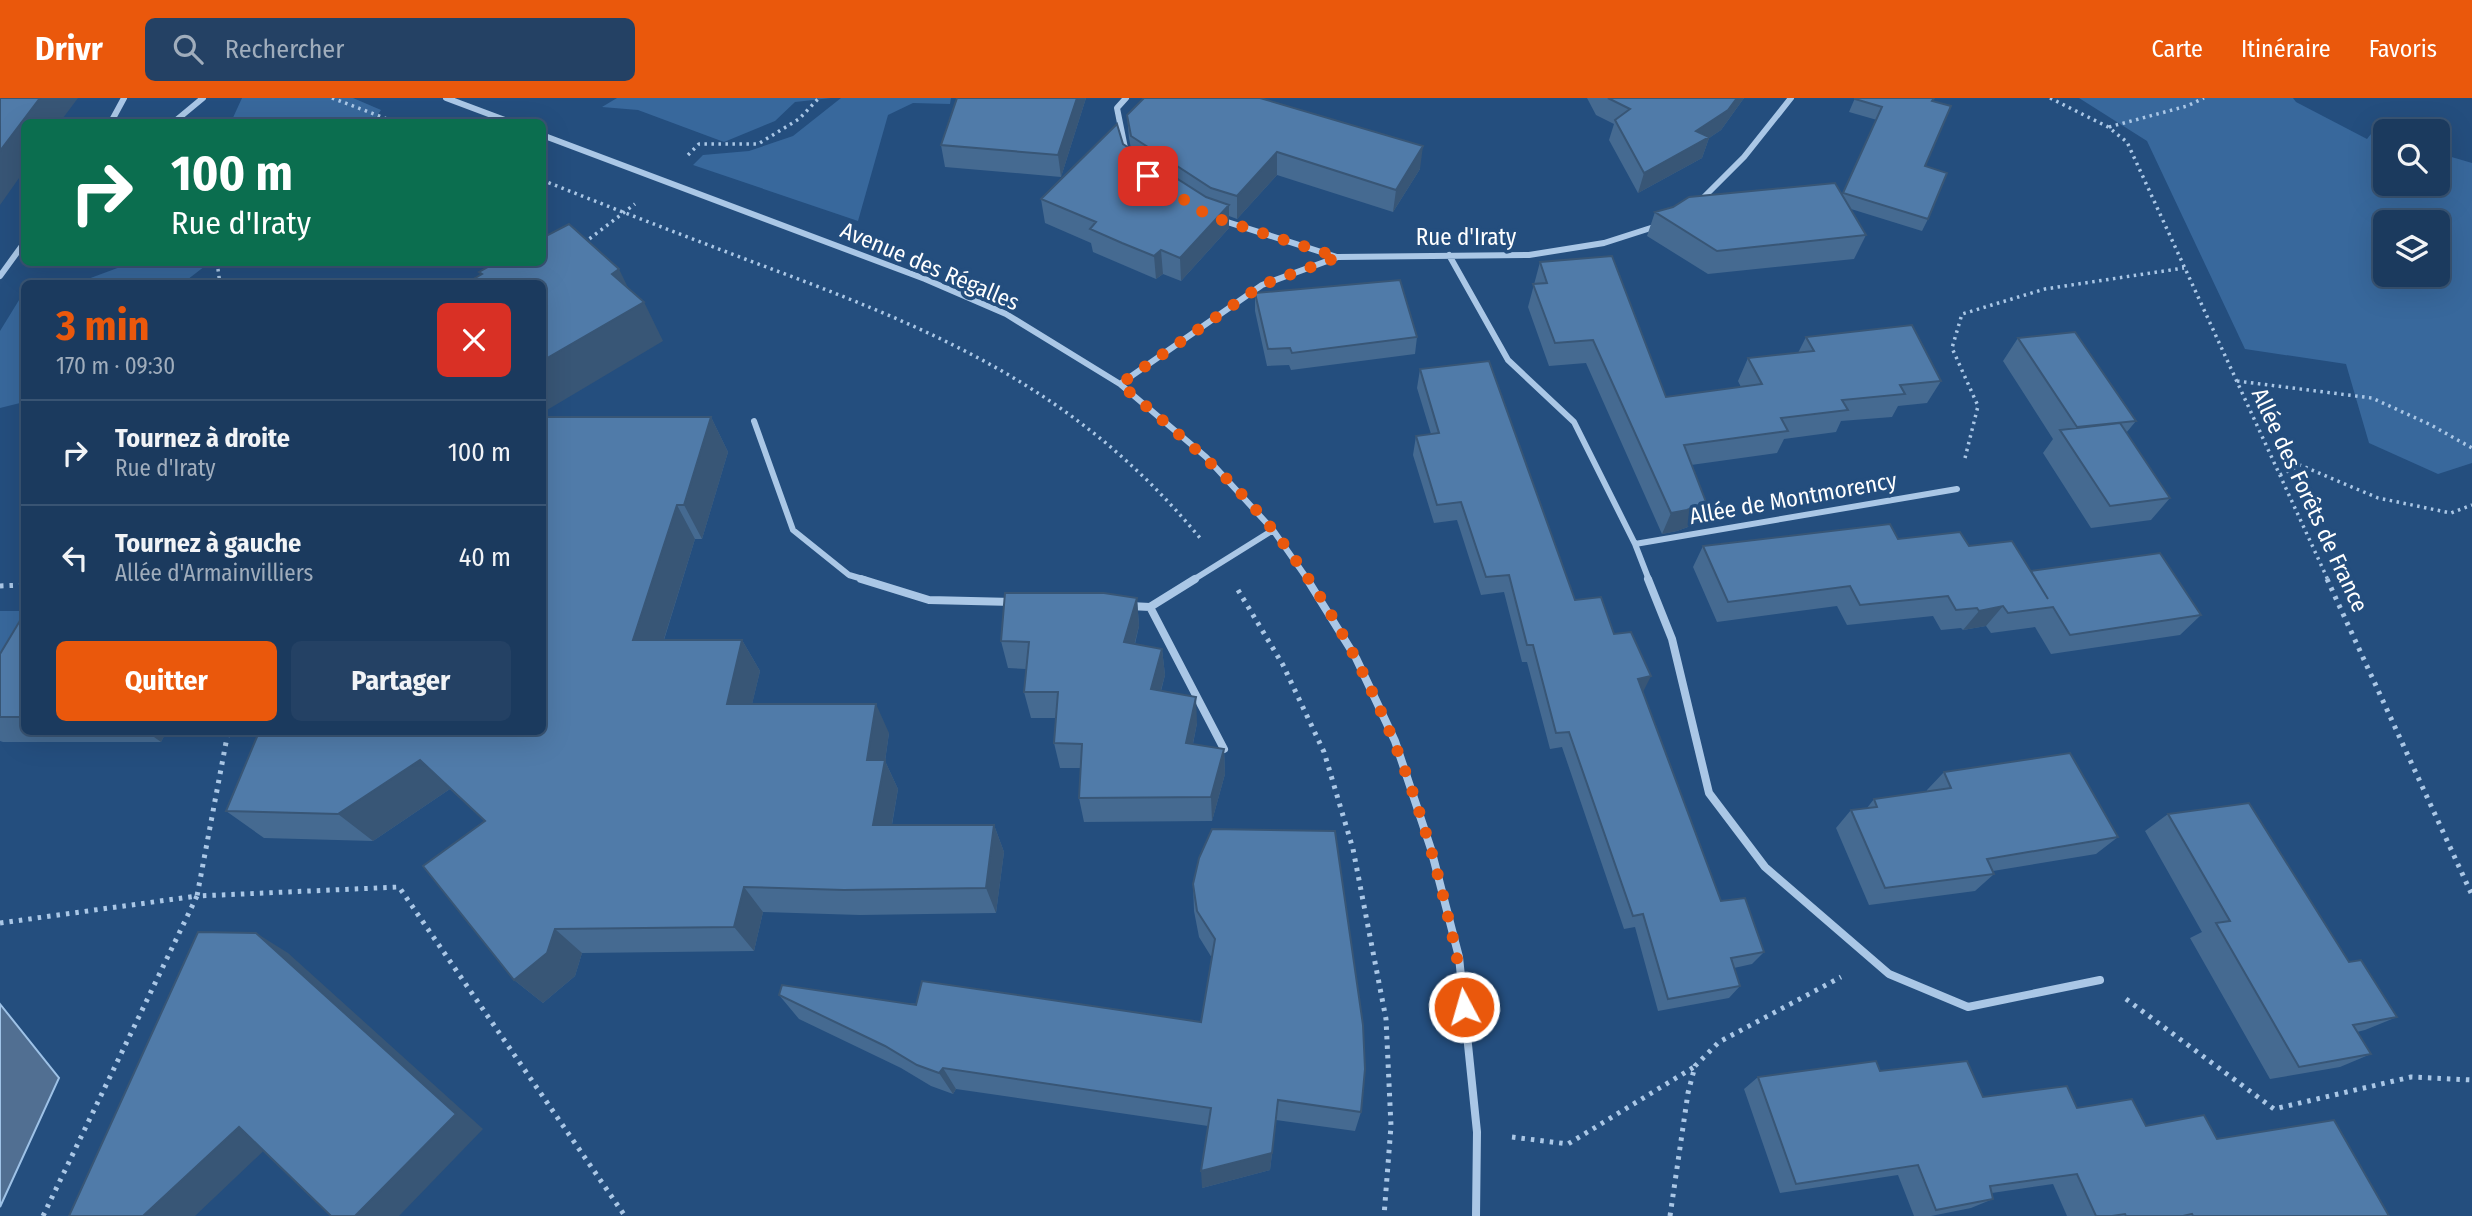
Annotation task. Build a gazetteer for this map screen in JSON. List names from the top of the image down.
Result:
{
  "streets": {
    "street": ["Rue d'Iraty", "Avenue des Régalles", "Allée de Montmorency"],
    "path": ["Allée des Forêts de France"]
  },
  "crossings": [
    ["Rue d'Iraty", "Avenue des Régalles"]
  ],
  "page": {
    "header": "Drivr",
    "search": "Rechercher",
    "nav": ["Carte", "Itinéraire", "Favoris"],
    "turn": ["100 m", "Rue d'Iraty"],
    "heading": ["3 min", "170 m · 09:30"],
    "list": [
      {
        "name": "Tournez à droite",
        "note": "Rue d'Iraty",
        "value": "100 m"
      },
      {
        "name": "Tournez à gauche",
        "note": "Allée d'Armainvilliers",
        "value": "40 m"
      }
    ],
    "buttons": ["Quitter", "Partager"]
  }
}
